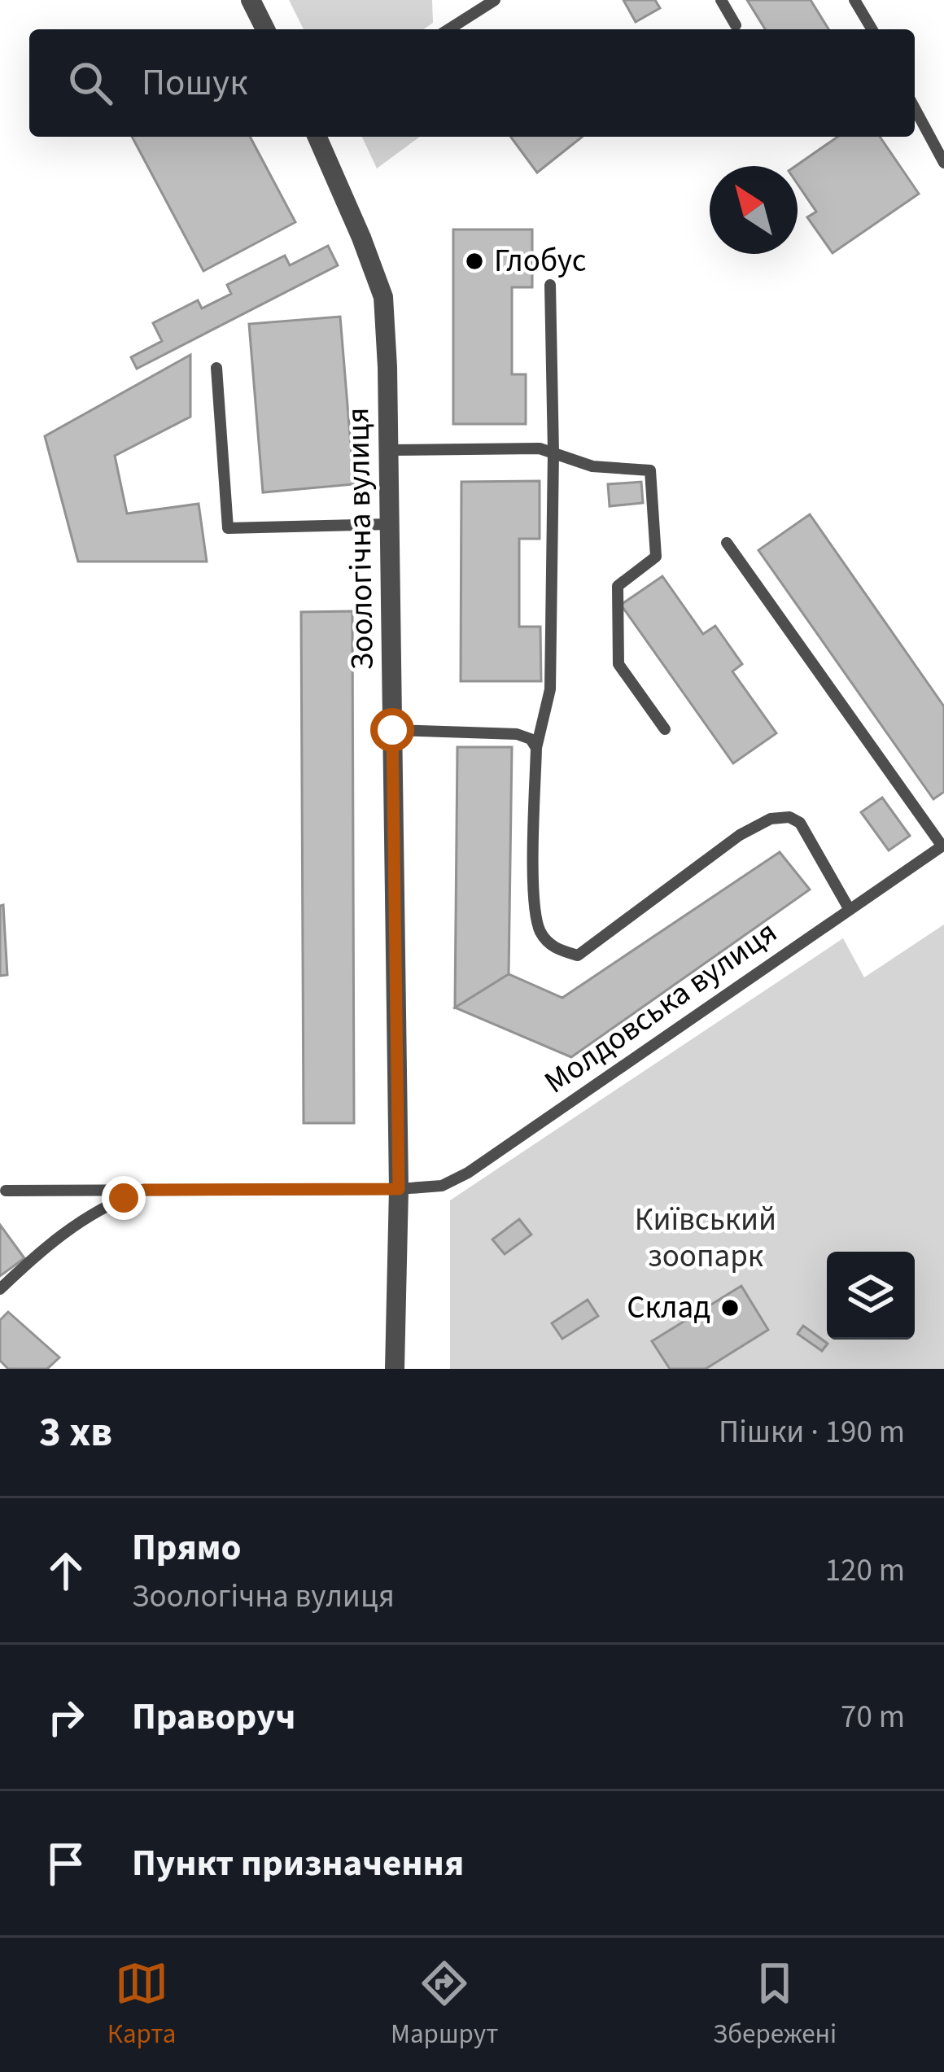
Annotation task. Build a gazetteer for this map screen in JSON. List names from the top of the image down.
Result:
{
  "streets": {
    "street": ["Зоологічна вулиця"],
    "lane": ["Молдовська вулиця"]
  },
  "crossings": [
    ["Зоологічна вулиця", "Молдовська вулиця"]
  ],
  "parks": ["Київський зоопарк"],
  "places": ["Глобус", "Склад"],
  "north": "top left",
  "page": {
    "search": "Пошук",
    "heading": ["3 хв", "Пішки · 190 m"],
    "list": [
      ["Прямо", "Зоологічна вулиця", "120 m"],
      ["Праворуч", "70 m"],
      "Пункт призначення"
    ],
    "nav": ["Карта", "Маршрут", "Збережені"]
  }
}
